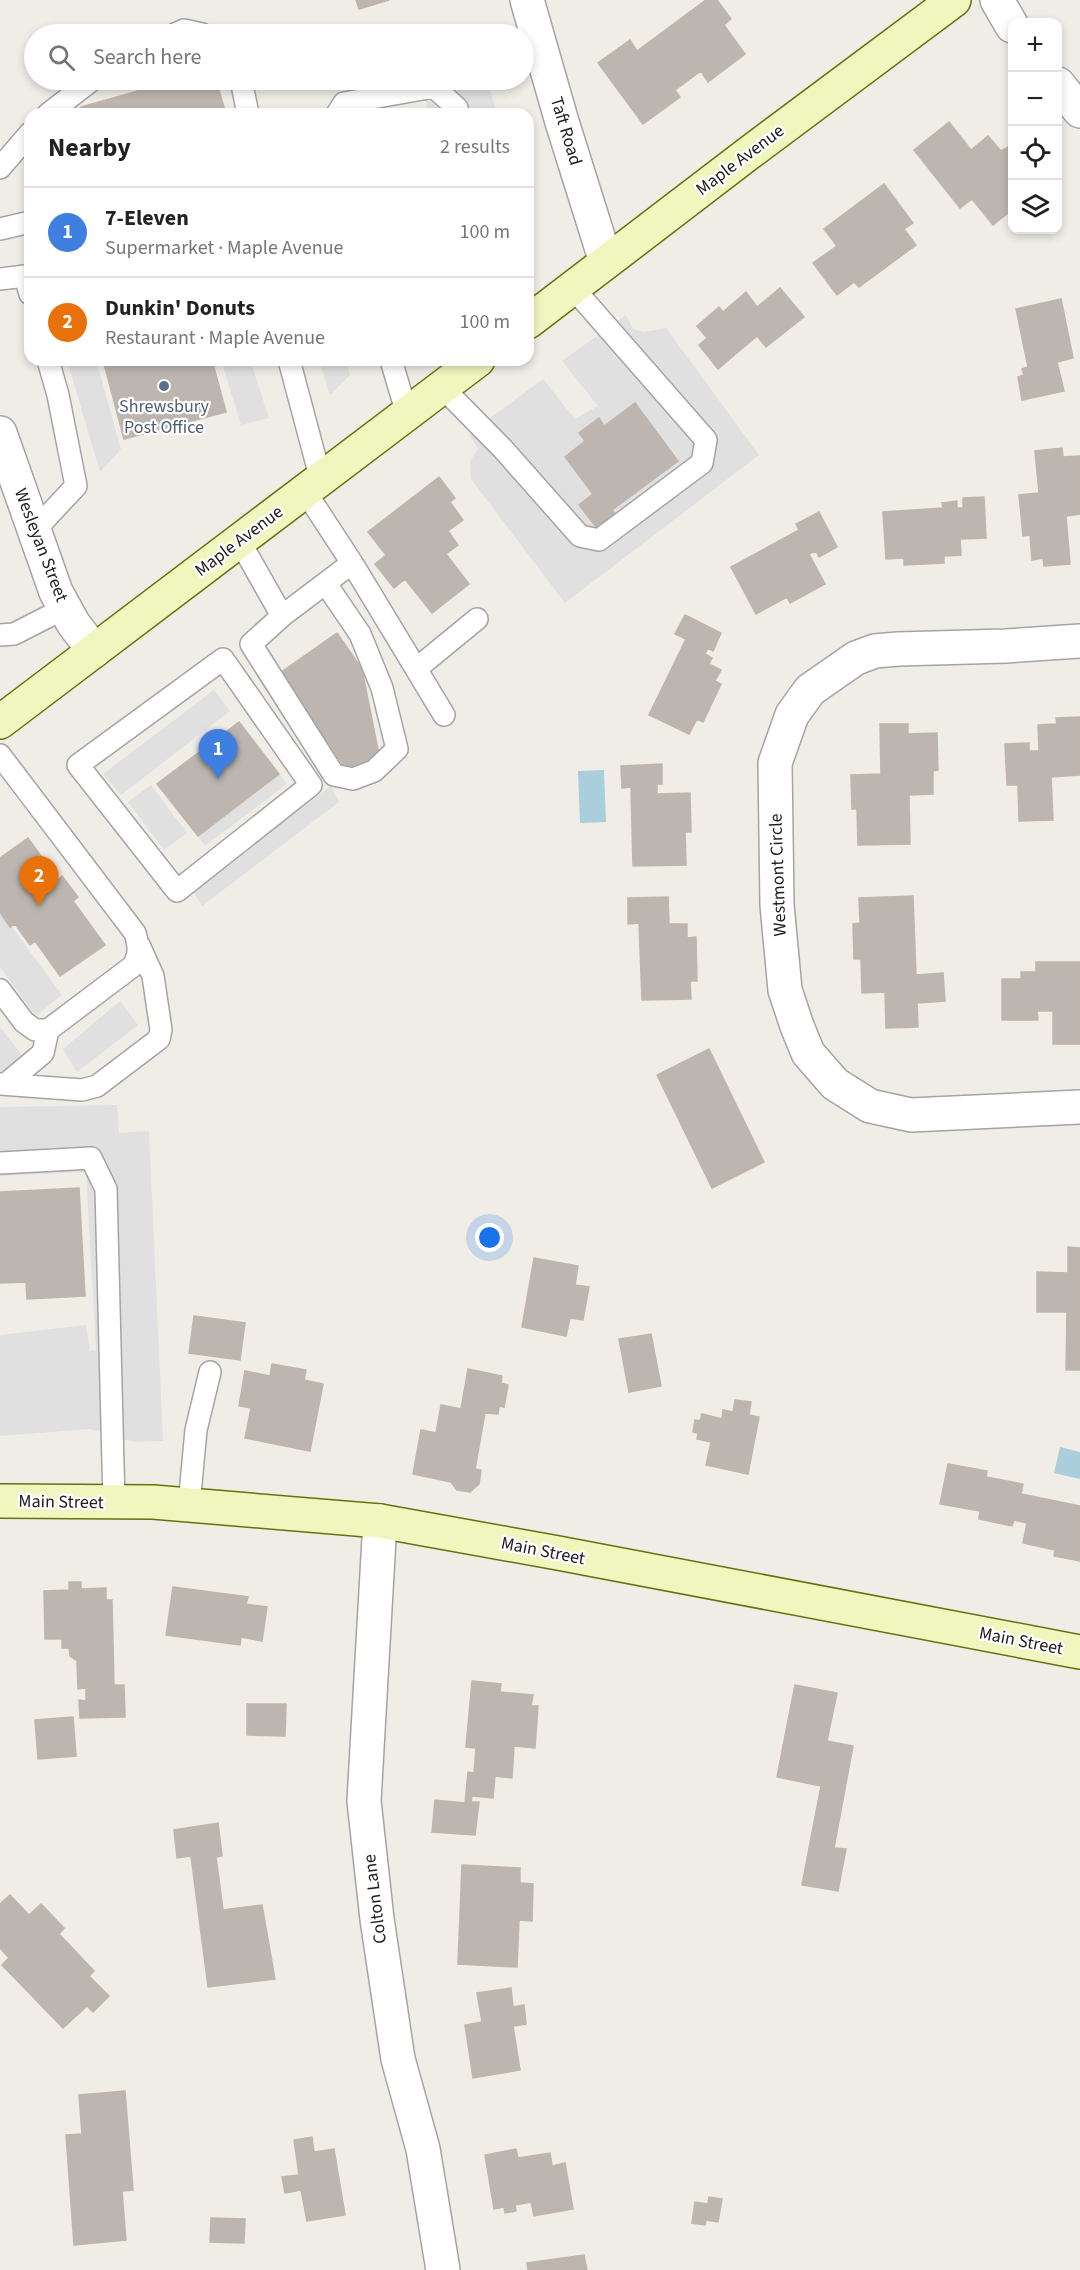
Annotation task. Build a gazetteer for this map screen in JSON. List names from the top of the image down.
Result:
{
  "streets": {
    "main road": ["Maple Avenue", "Main Street"],
    "street": [
      "Taft Road",
      "Wesleyan Street",
      "Westmont Circle",
      "Colton Lane"
    ]
  },
  "crossings": [
    ["Taft Road", "Maple Avenue"],
    ["Maple Avenue", "Wesleyan Street"],
    ["Main Street", "Colton Lane"]
  ],
  "places": ["Shrewsbury Post Office"],
  "page": {
    "map_buttons": ["+", "−"],
    "search": "Search here",
    "heading": ["Nearby", "2 results"],
    "list": [
      {
        "mark": "1",
        "name": "7-Eleven",
        "note": "Supermarket · Maple Avenue",
        "value": "100 m"
      },
      {
        "mark": "2",
        "name": "Dunkin' Donuts",
        "note": "Restaurant · Maple Avenue",
        "value": "100 m"
      }
    ],
    "pins": ["1", "2"]
  }
}
